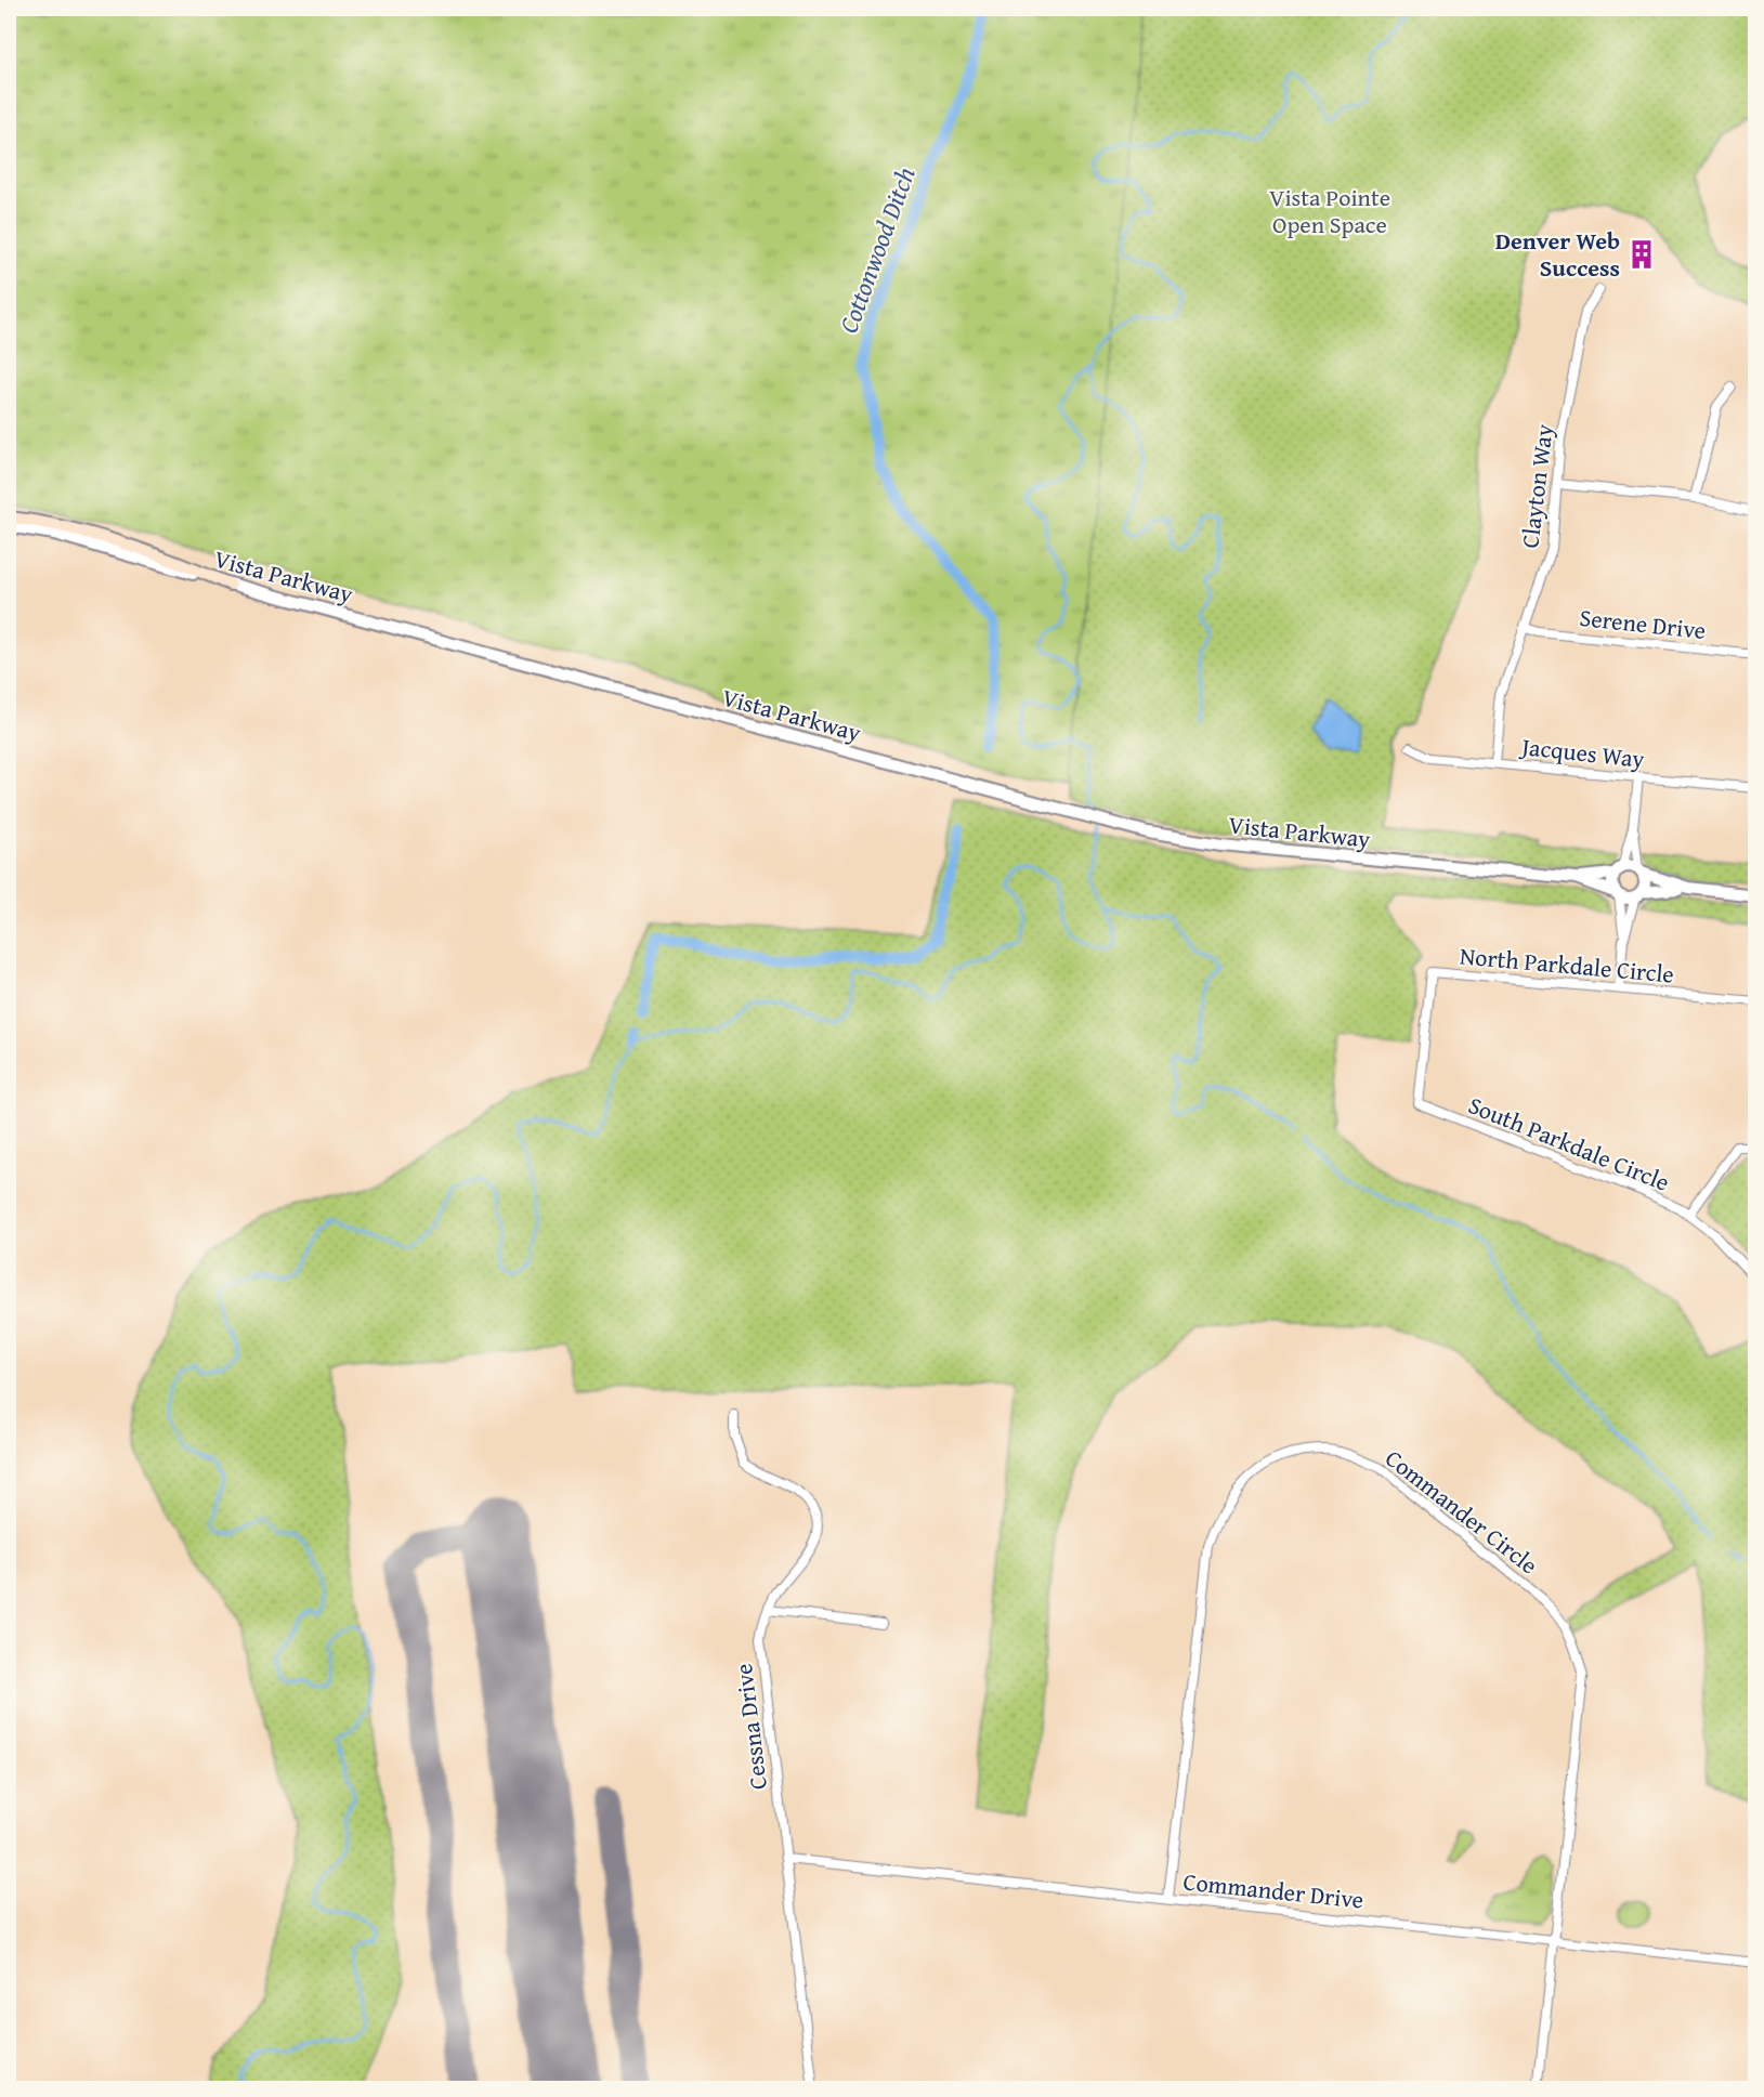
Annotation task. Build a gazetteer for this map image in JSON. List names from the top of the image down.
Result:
{
  "streets": {
    "street": [
      "Clayton Way",
      "Vista Parkway",
      "Serene Drive",
      "Jacques Way",
      "North Parkdale Circle",
      "South Parkdale Circle",
      "Commander Circle",
      "Cessna Drive",
      "Commander Drive"
    ]
  },
  "crossings": [
    ["Clayton Way", "Serene Drive"],
    ["Clayton Way", "Jacques Way"],
    ["North Parkdale Circle", "South Parkdale Circle"],
    ["Commander Circle", "Commander Drive"],
    ["Cessna Drive", "Commander Drive"]
  ],
  "water": ["Cottonwood Ditch"],
  "parks": ["Vista Pointe Open Space"],
  "places": {
    "building": ["Denver Web Success"]
  }
}
